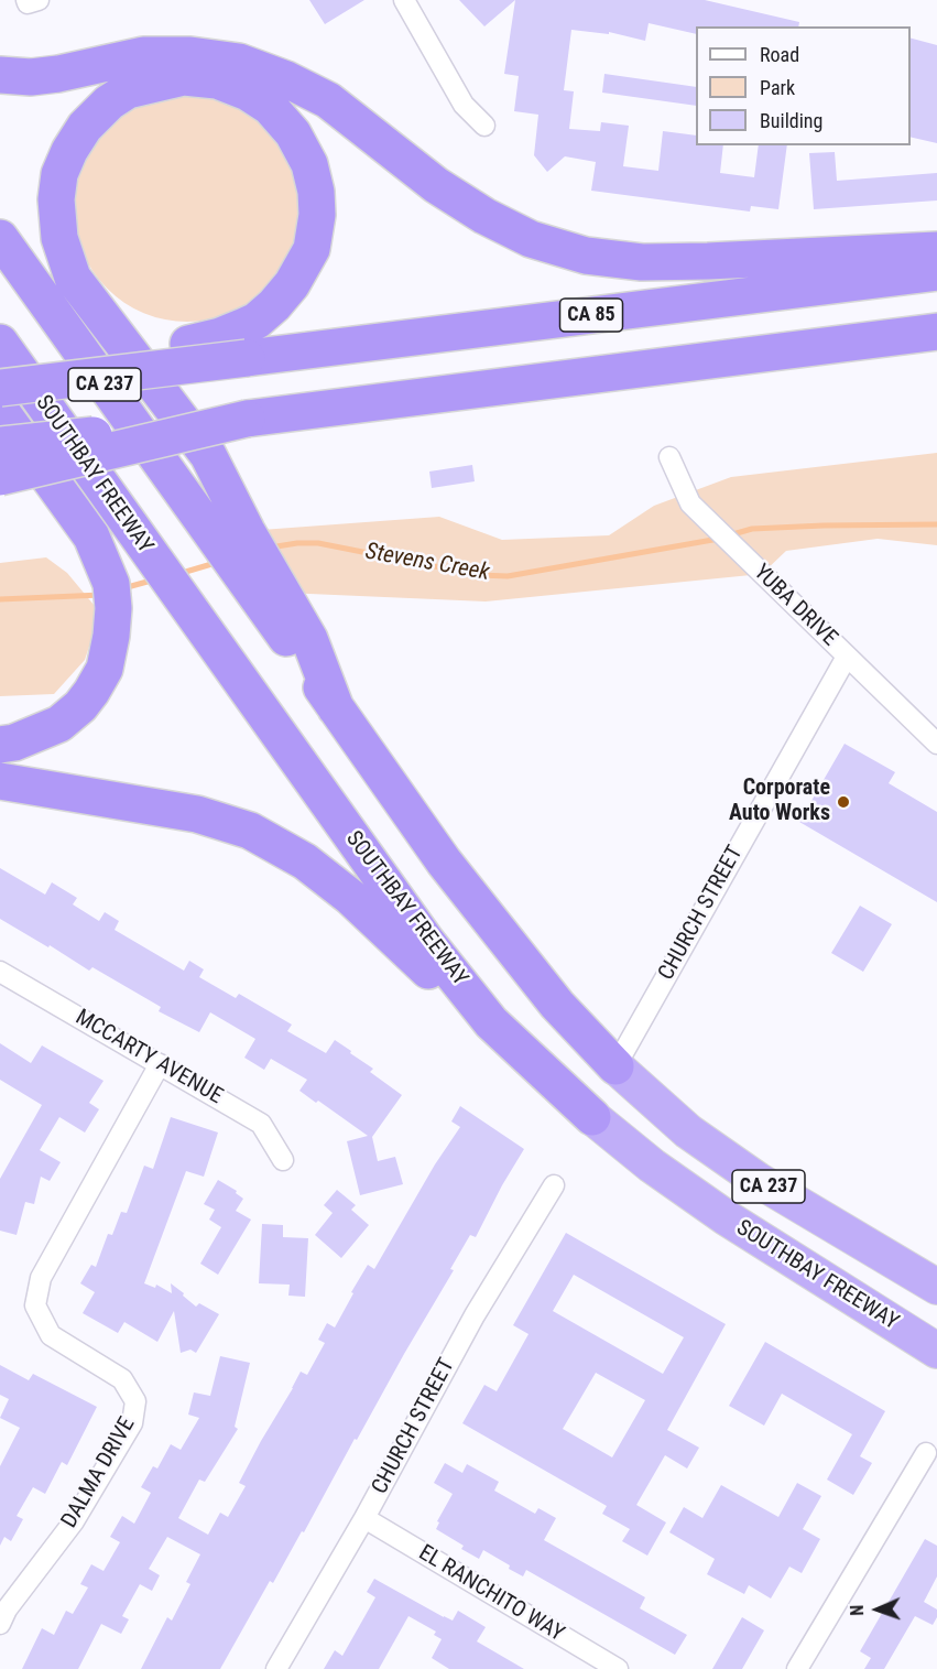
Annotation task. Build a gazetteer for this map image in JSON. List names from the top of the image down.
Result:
{
  "streets": {
    "highway": ["CA 85", "CA 237", "SOUTHBAY FREEWAY"],
    "street": [
      "YUBA DRIVE",
      "CHURCH STREET",
      "MCCARTY AVENUE",
      "DALMA DRIVE",
      "EL RANCHITO WAY"
    ]
  },
  "crossings": [
    ["CA 237", "CHURCH STREET"],
    ["YUBA DRIVE", "CHURCH STREET"],
    ["CHURCH STREET", "EL RANCHITO WAY"],
    ["MCCARTY AVENUE", "DALMA DRIVE"]
  ],
  "water": ["Stevens Creek"],
  "places": ["Corporate Auto Works"],
  "legend": ["Road", "Park", "Building"],
  "north": "left"
}
